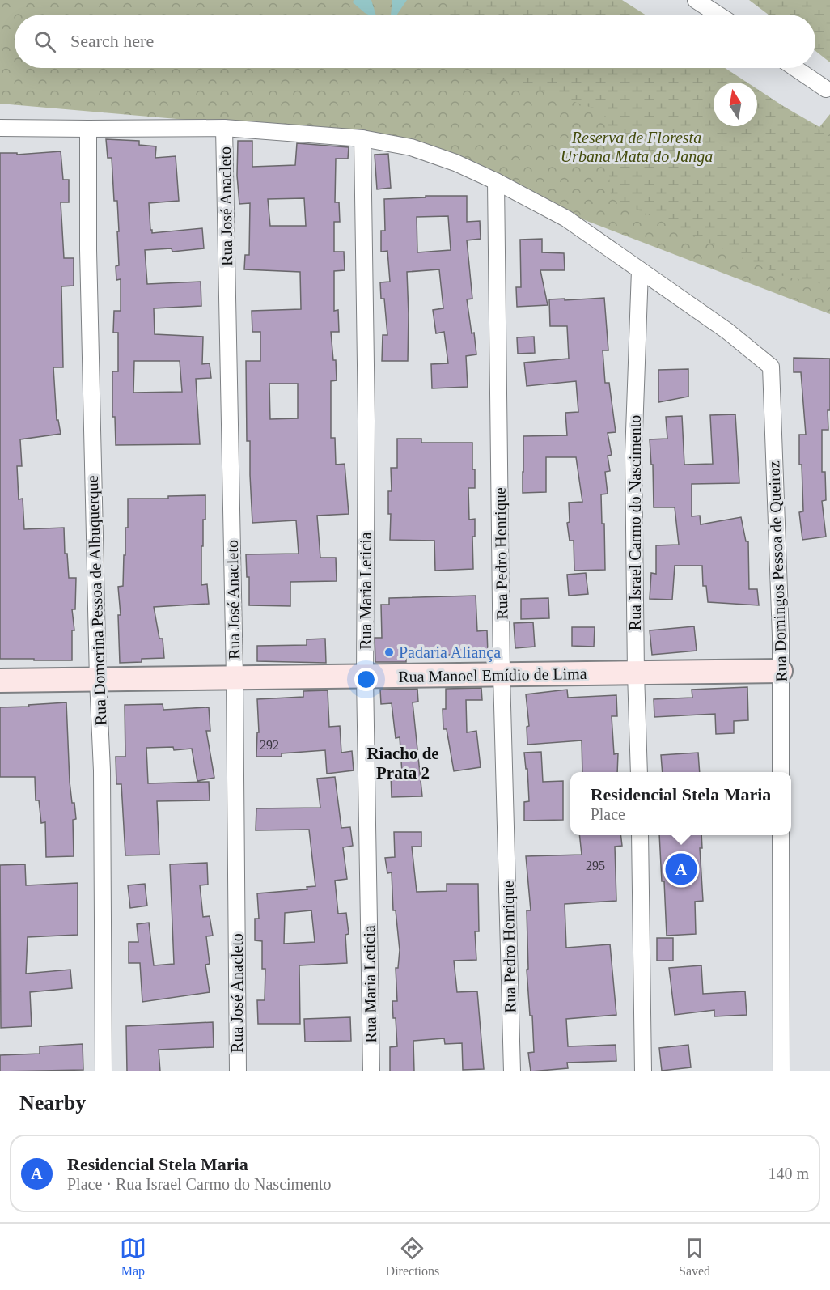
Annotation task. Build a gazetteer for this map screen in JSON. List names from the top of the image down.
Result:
{
  "streets": {
    "street": [
      "Rua José Anacleto",
      "Rua Israel Carmo do Nascimento",
      "Rua Pedro Henrique",
      "Rua Domingos Pessoa de Queiroz",
      "Rua Maria Leticia",
      "Rua Domerina Pessoa de Albuquerque",
      "Rua Manoel Emídio de Lima"
    ]
  },
  "crossings": [
    ["Rua José Anacleto", "Rua Manoel Emídio de Lima"],
    ["Rua Israel Carmo do Nascimento", "Rua Domingos Pessoa de Queiroz"],
    ["Rua Israel Carmo do Nascimento", "Rua Manoel Emídio de Lima"],
    ["Rua Pedro Henrique", "Rua Manoel Emídio de Lima"],
    ["Rua Domingos Pessoa de Queiroz", "Rua Manoel Emídio de Lima"],
    ["Rua Maria Leticia", "Rua Manoel Emídio de Lima"],
    ["Rua Domerina Pessoa de Albuquerque", "Rua Manoel Emídio de Lima"]
  ],
  "districts": ["Riacho de Prata 2"],
  "parks": ["Reserva de Floresta Urbana Mata do Janga"],
  "places": ["Padaria Aliança"],
  "house_numbers": ["292", "295"],
  "north": "top",
  "page": {
    "search": "Search here",
    "popup": ["Residencial Stela Maria", "Place"],
    "pins": "A",
    "heading": "Nearby",
    "list": [
      {
        "mark": "A",
        "name": "Residencial Stela Maria",
        "note": "Place · Rua Israel Carmo do Nascimento",
        "value": "140 m"
      }
    ],
    "nav": ["Map", "Directions", "Saved"]
  }
}
